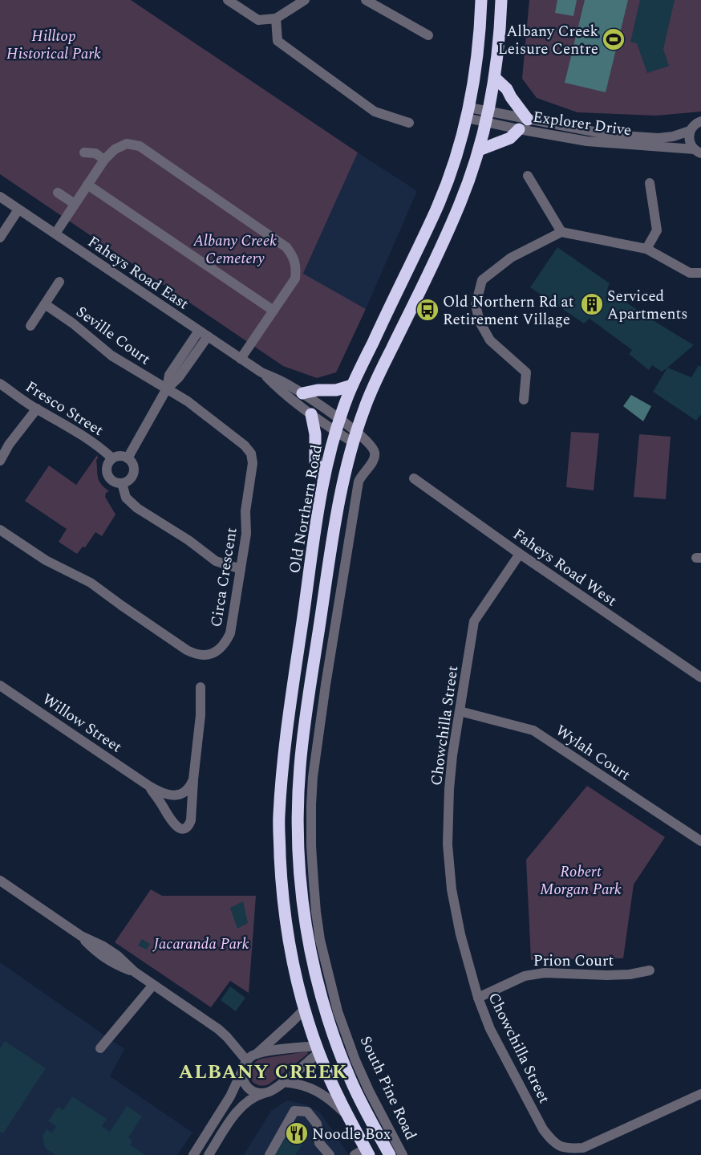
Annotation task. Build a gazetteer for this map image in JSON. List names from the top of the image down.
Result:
{
  "streets": {
    "highway": ["Old Northern Road", "South Pine Road"],
    "street": [
      "Explorer Drive",
      "Faheys Road East",
      "Seville Court",
      "Fresco Street",
      "Faheys Road West",
      "Circa Crescent",
      "Willow Street",
      "Chowchilla Street",
      "Wylah Court",
      "Prion Court"
    ]
  },
  "crossings": [
    ["Explorer Drive", "Old Northern Road"],
    ["Faheys Road East", "Old Northern Road"],
    ["Faheys Road East", "South Pine Road"],
    ["Seville Court", "Circa Crescent"],
    ["Faheys Road West", "Chowchilla Street"],
    ["Chowchilla Street", "Wylah Court"],
    ["Chowchilla Street", "Prion Court"]
  ],
  "districts": ["ALBANY CREEK"],
  "parks": [
    "Hilltop Historical Park",
    "Albany Creek Cemetery",
    "Robert Morgan Park",
    "Jacaranda Park"
  ],
  "places": {
    "sports": ["Albany Creek Leisure Centre"],
    "building": ["Serviced Apartments"],
    "bus stop": ["Old Northern Rd at Retirement Village"],
    "restaurant": ["Noodle Box"]
  }
}
